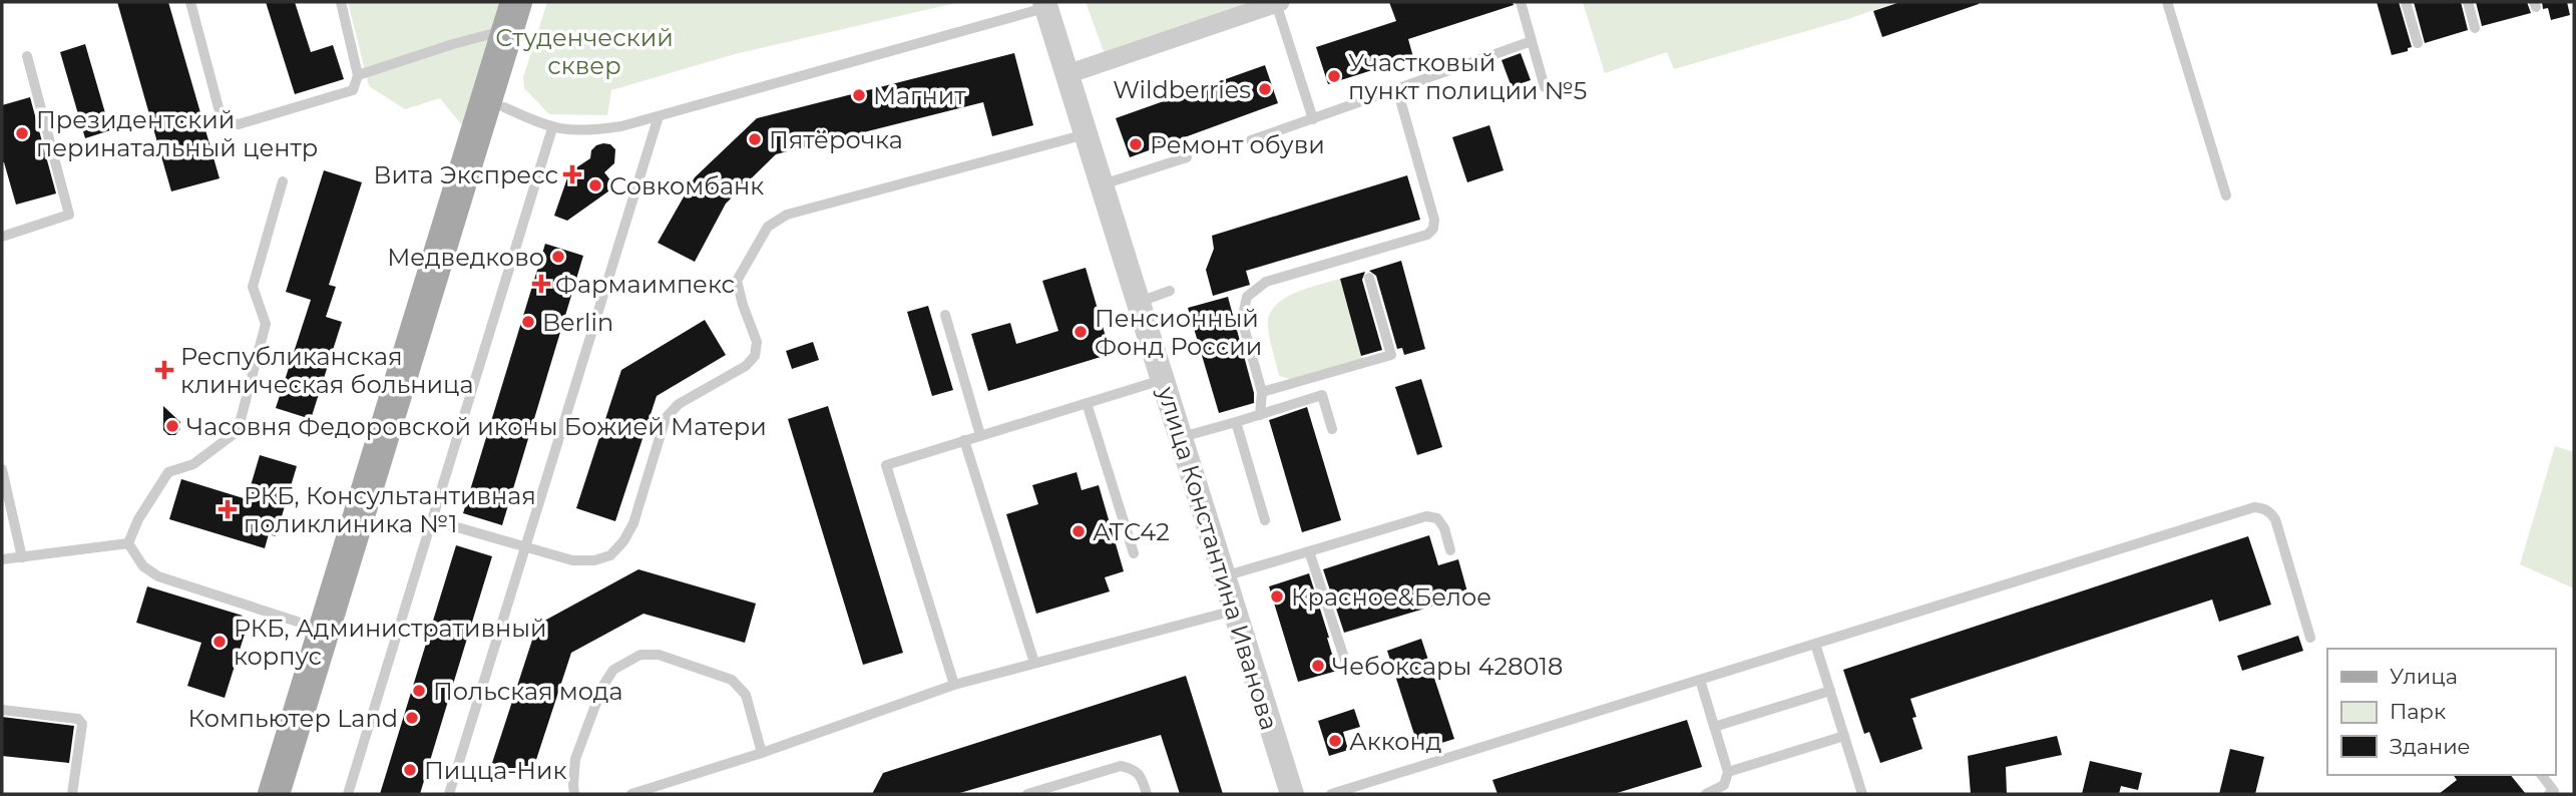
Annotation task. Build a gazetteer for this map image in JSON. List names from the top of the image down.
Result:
{
  "streets": {
    "street": ["улица Константина Иванова"]
  },
  "parks": ["Студенческий сквер"],
  "places": {
    "other": [
      "Участковый пункт полиции №5",
      "Wildberries",
      "Магнит",
      "Президентский перинатальный центр",
      "Пятёрочка",
      "Ремонт обуви",
      "Совкомбанк",
      "Медведково",
      "Berlin",
      "Пенсионный Фонд России",
      "Часовня Федоровской иконы Божией Матери",
      "АТС42",
      "Красное&Белое",
      "РКБ, Административный корпус",
      "Чебоксары 428018",
      "Польская мода",
      "Компьютер Land",
      "Акконд",
      "Пицца-Ник"
    ],
    "health": [
      "Вита Экспресс",
      "Фармаимпекс",
      "Республиканская клиническая больница",
      "РКБ, Консультантивная поликлиника №1"
    ]
  },
  "legend": ["Улица", "Парк", "Здание"]
}
